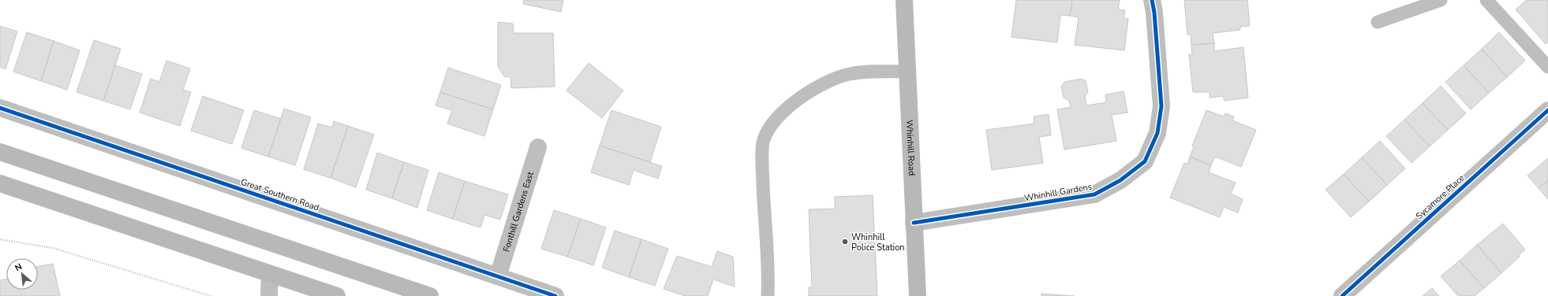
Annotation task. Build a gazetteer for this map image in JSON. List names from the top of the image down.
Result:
{
  "streets": {
    "main road": ["Whinhill Road"],
    "street": [
      "Whinhill Gardens",
      "Great Southern Road",
      "Sycamore Place",
      "Fonthill Gardens East"
    ]
  },
  "crossings": [
    ["Whinhill Road", "Whinhill Gardens"],
    ["Great Southern Road", "Fonthill Gardens East"]
  ],
  "places": ["Whinhill Police Station"],
  "north": "top left"
}
